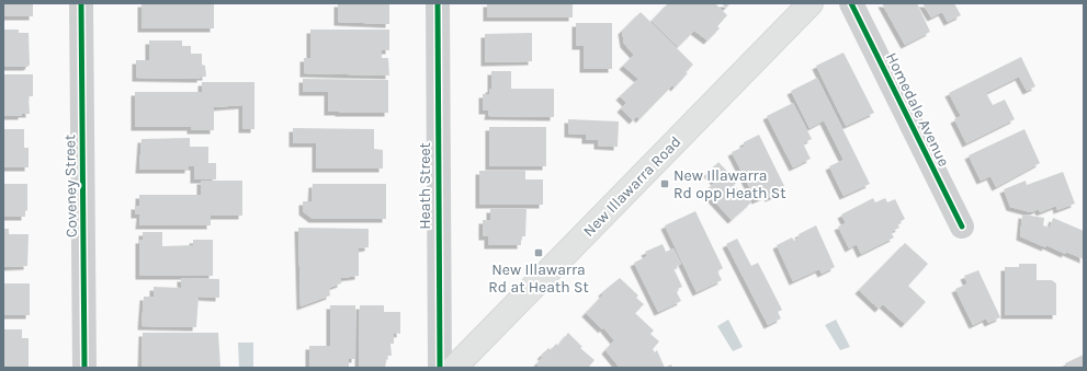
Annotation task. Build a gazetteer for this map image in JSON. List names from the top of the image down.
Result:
{
  "streets": {
    "main road": ["New Illawarra Road"],
    "street": ["Homedale Avenue", "Coveney Street", "Heath Street"]
  },
  "places": {
    "transit": ["New Illawarra Rd opp Heath St", "New Illawarra Rd at Heath St"]
  }
}
